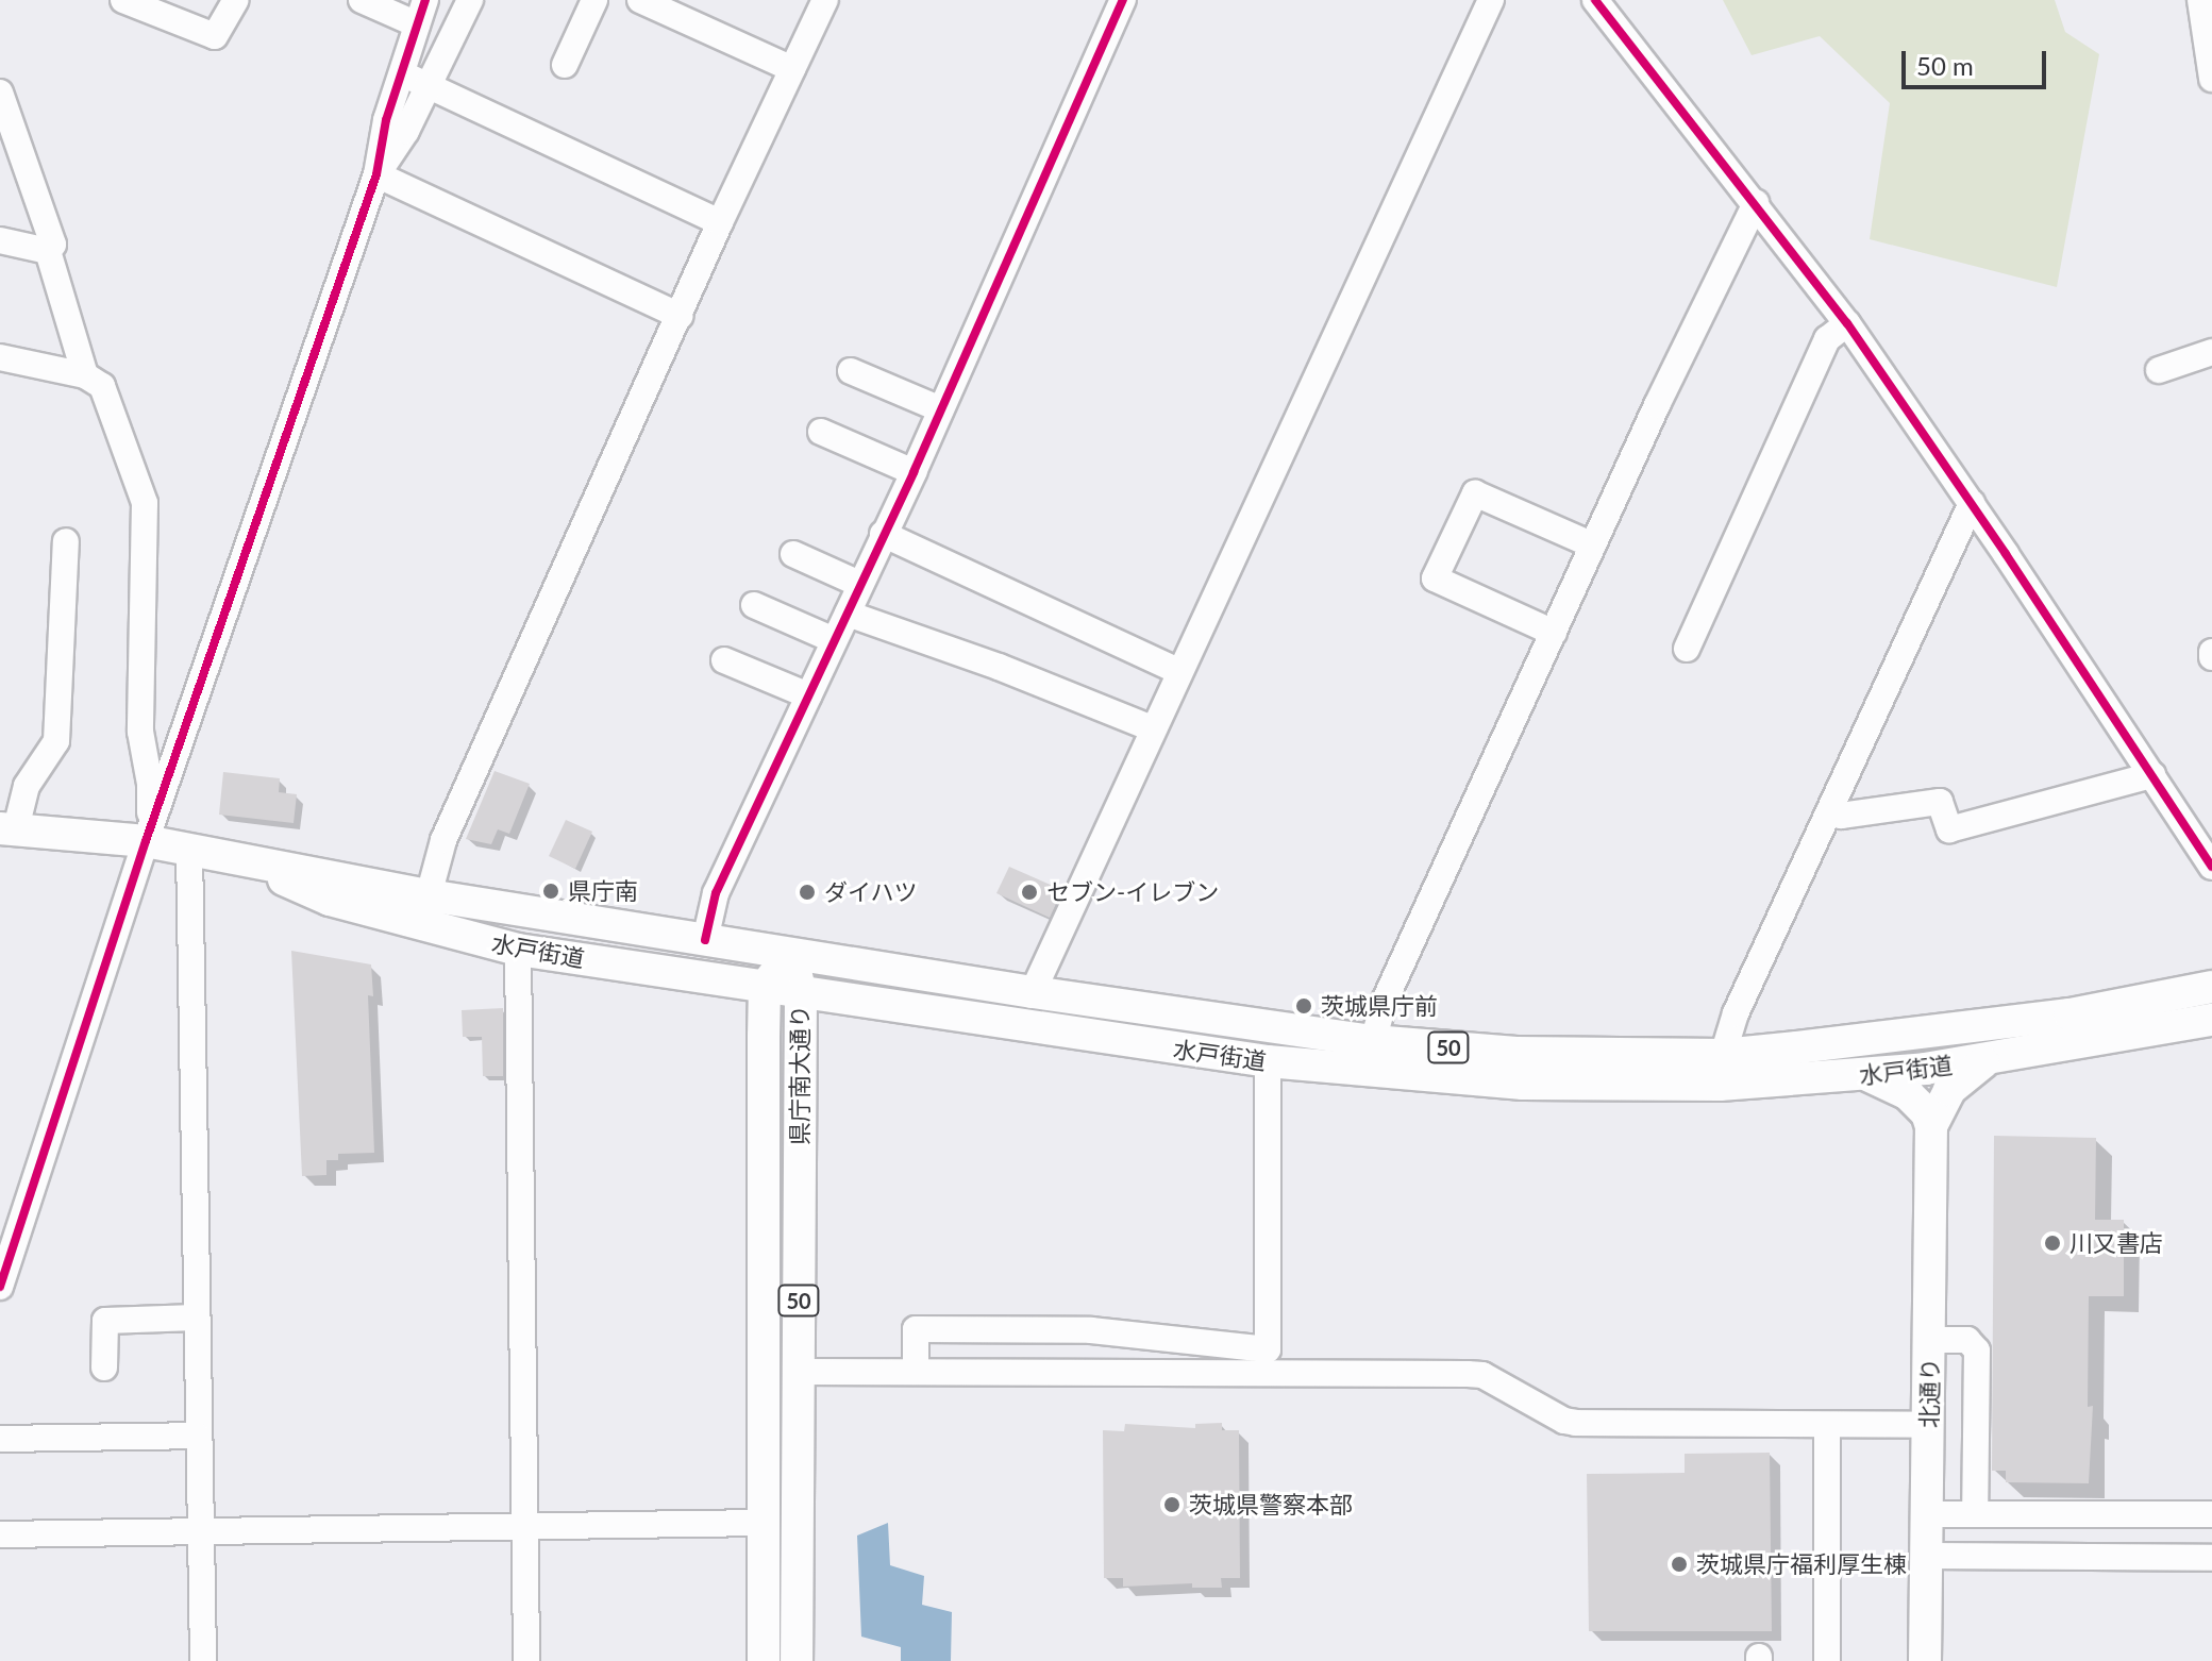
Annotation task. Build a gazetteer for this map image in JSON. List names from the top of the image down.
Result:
{
  "streets": {
    "main road": [
      "水戸街道",
      "50",
      "県庁南大通り",
      "北通り"
    ]
  },
  "crossings": [
    ["水戸街道", "県庁南大通り"]
  ],
  "places": [
    "県庁南",
    "ダイハツ",
    "セブン-イレブン",
    "茨城県庁前",
    "川又書店",
    "茨城県警察本部",
    "茨城県庁福利厚生棟"
  ],
  "scale_bar": "50 m"
}
